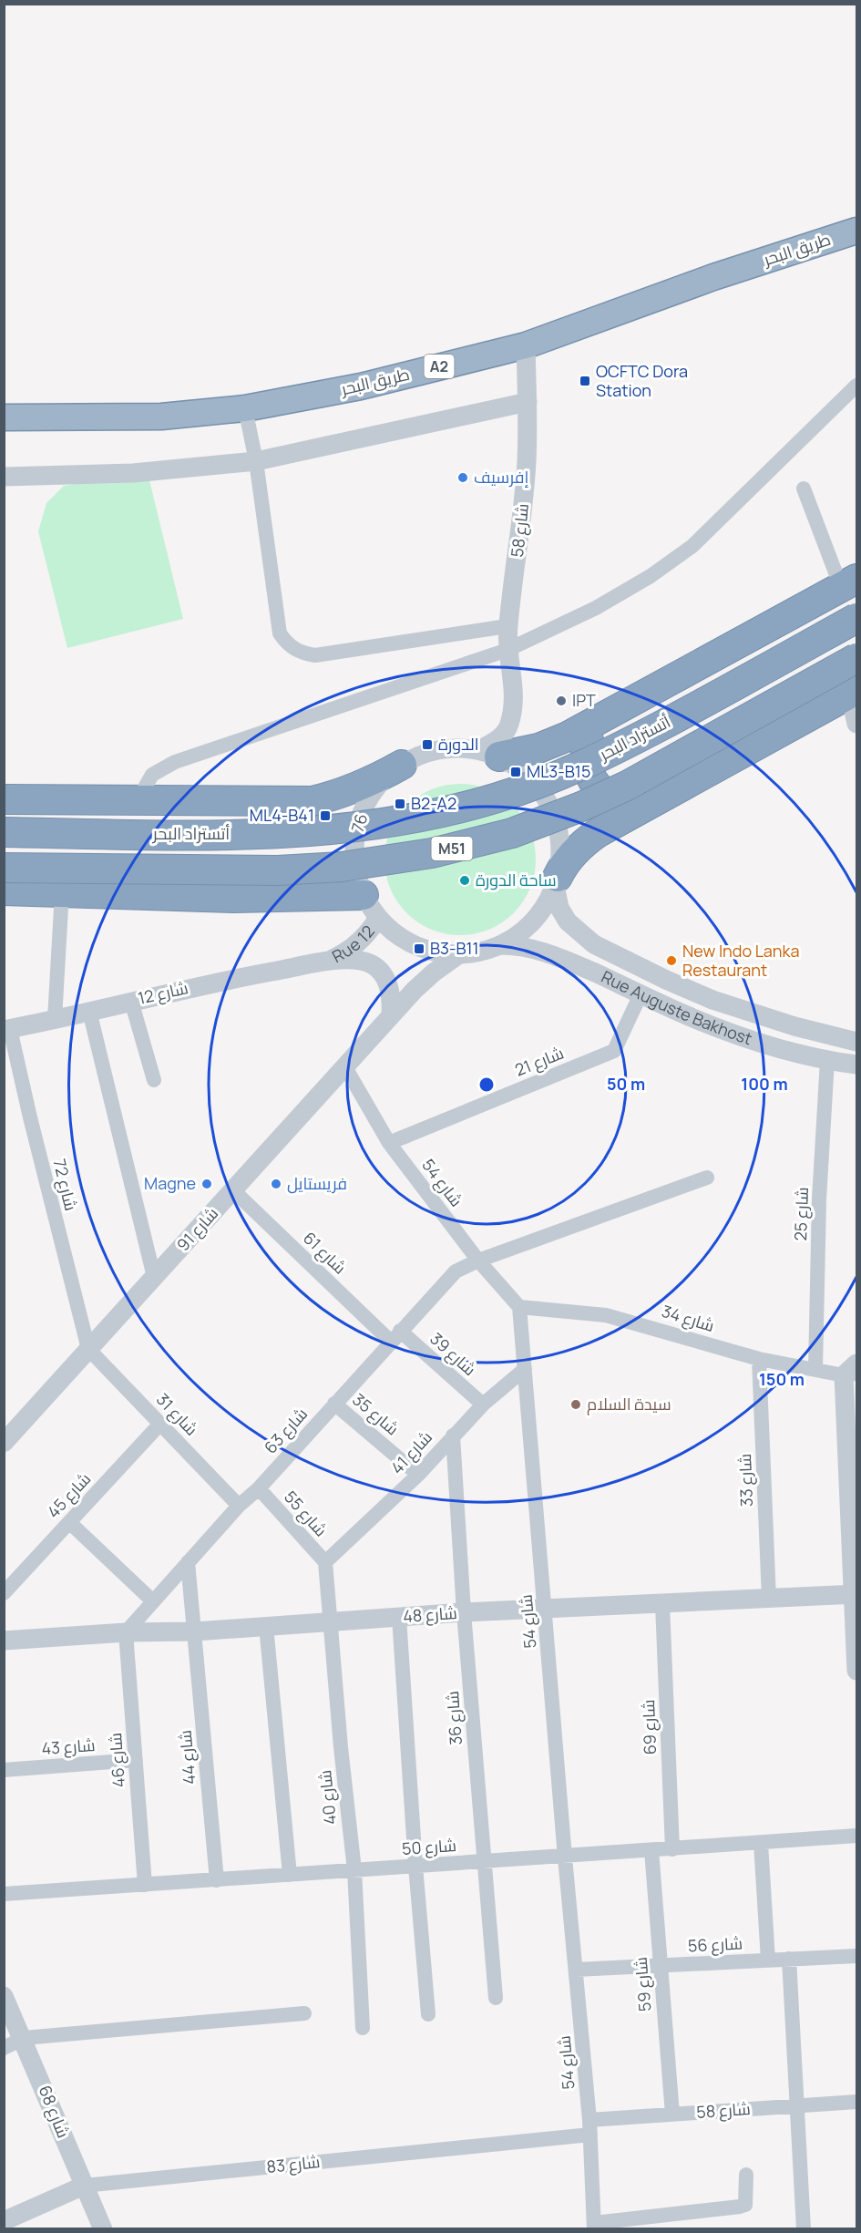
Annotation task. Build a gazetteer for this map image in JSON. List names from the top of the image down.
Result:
{
  "streets": {
    "highway": [
      "طريق البحر",
      "A2",
      "أتستراد البحر",
      "M51"
    ],
    "street": [
      "شارع 58",
      "76",
      "Rue 12",
      "شارع 12",
      "Rue Auguste Bakhost",
      "شارع 21",
      "شارع 54",
      "شارع 72",
      "شارع 25",
      "شارع 91",
      "شارع 61",
      "شارع 34",
      "شارع 39",
      "شارع 31",
      "شارع 35",
      "شارع 63",
      "شارع 41",
      "شارع 33",
      "شارع 45",
      "شارع 55",
      "شارع 48",
      "شارع 36",
      "شارع 69",
      "شارع 43",
      "شارع 44",
      "شارع 46",
      "شارع 40",
      "شارع 50",
      "شارع 56",
      "شارع 59",
      "شارع 68",
      "شارع 83"
    ]
  },
  "crossings": [
    ["طريق البحر", "شارع 58"],
    ["شارع 58", "76"],
    ["شارع 58", "شارع 54"],
    ["شارع 58", "شارع 59"],
    ["شارع 58", "شارع 83"],
    ["76", "Rue 12"],
    ["Rue 12", "شارع 12"],
    ["شارع 12", "شارع 72"],
    ["Rue Auguste Bakhost", "شارع 21"],
    ["Rue Auguste Bakhost", "شارع 25"],
    ["شارع 21", "شارع 54"],
    ["شارع 54", "شارع 91"],
    ["شارع 54", "شارع 34"],
    ["شارع 54", "شارع 63"],
    ["شارع 54", "شارع 41"],
    ["شارع 54", "شارع 48"],
    ["شارع 54", "شارع 50"],
    ["شارع 54", "شارع 56"],
    ["شارع 54", "شارع 83"],
    ["شارع 72", "شارع 91"],
    ["شارع 72", "شارع 31"],
    ["شارع 25", "شارع 34"],
    ["شارع 91", "شارع 61"],
    ["شارع 91", "شارع 31"],
    ["شارع 61", "شارع 39"],
    ["شارع 61", "شارع 63"],
    ["شارع 34", "شارع 33"],
    ["شارع 39", "شارع 63"],
    ["شارع 39", "شارع 41"],
    ["شارع 31", "شارع 63"],
    ["شارع 31", "شارع 45"],
    ["شارع 35", "شارع 63"],
    ["شارع 35", "شارع 41"],
    ["شارع 63", "شارع 55"],
    ["شارع 63", "شارع 48"],
    ["شارع 63", "شارع 46"],
    ["شارع 41", "شارع 55"],
    ["شارع 41", "شارع 36"],
    ["شارع 41", "شارع 40"],
    ["شارع 33", "شارع 48"],
    ["شارع 55", "شارع 40"],
    ["شارع 48", "شارع 36"],
    ["شارع 48", "شارع 69"],
    ["شارع 48", "شارع 44"],
    ["شارع 48", "شارع 46"],
    ["شارع 48", "شارع 40"],
    ["شارع 36", "شارع 50"],
    ["شارع 69", "شارع 50"],
    ["شارع 43", "شارع 46"],
    ["شارع 44", "شارع 50"],
    ["شارع 46", "شارع 50"],
    ["شارع 40", "شارع 50"],
    ["شارع 50", "شارع 59"],
    ["شارع 56", "شارع 59"],
    ["شارع 68", "شارع 83"]
  ],
  "places": {
    "transit": [
      "OCFTC Dora Station",
      "الدورة",
      "ML3-B15",
      "B2-A2",
      "ML4-B41",
      "B3-B11"
    ],
    "other": [
      "إفرسيف",
      "IPT",
      "ساحة الدورة",
      "New Indo Lanka Restaurant",
      "Magne",
      "فريستايل",
      "سيدة السلام"
    ]
  },
  "rings": ["50 m", "100 m", "150 m"]
}
